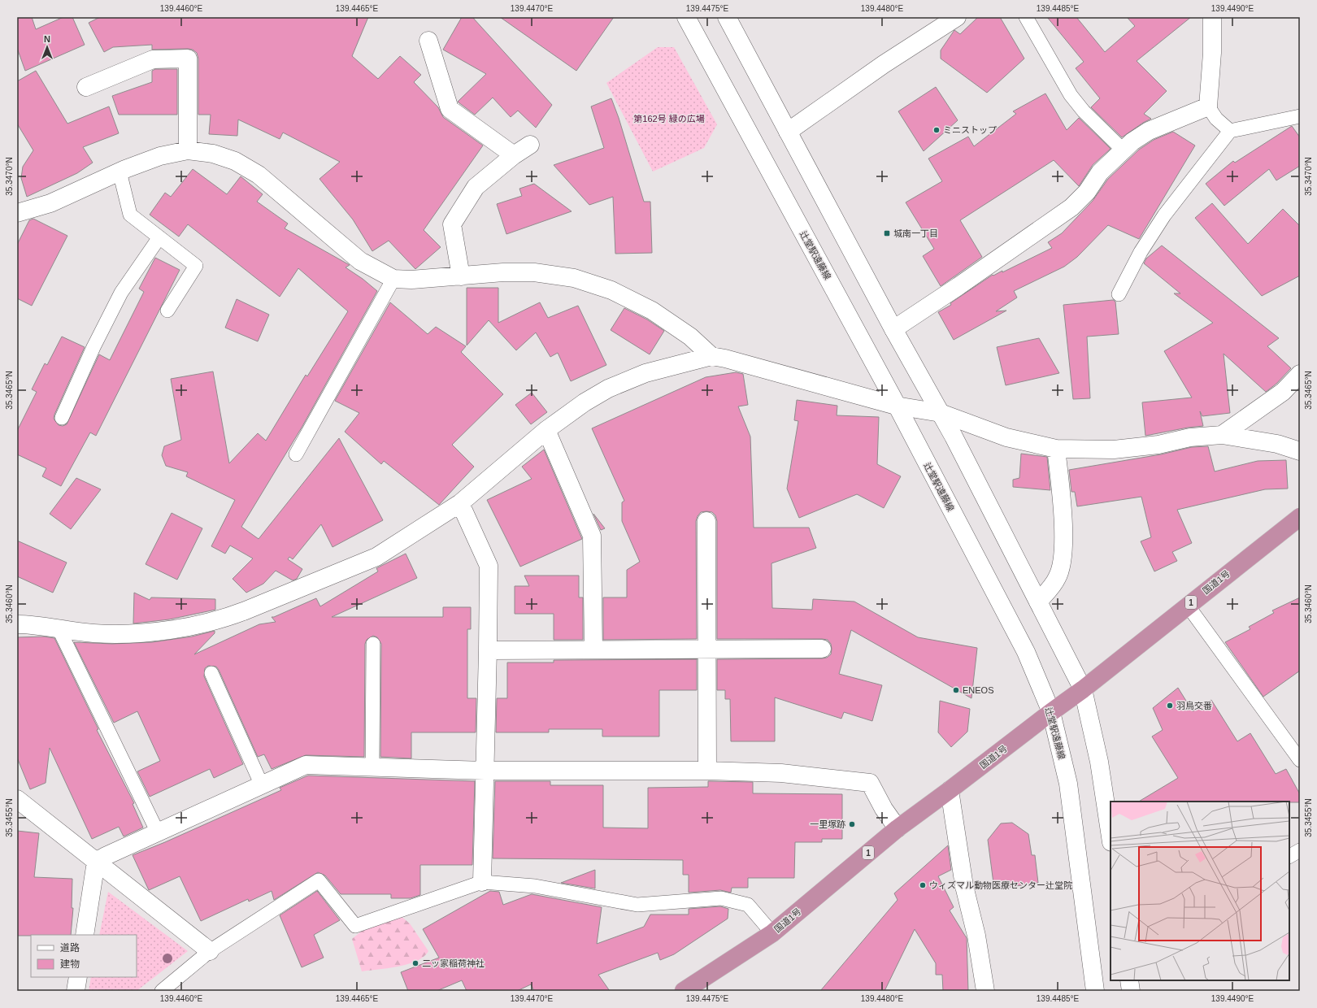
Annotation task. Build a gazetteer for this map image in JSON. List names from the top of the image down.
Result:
{
  "streets": {
    "highway": ["国道1号", "1"],
    "street": ["辻堂駅遠藤線"]
  },
  "crossings": [
    ["辻堂駅遠藤線", "国道1号"]
  ],
  "parks": ["第162号 緑の広場"],
  "places": {
    "other": [
      "ミニストップ",
      "ENEOS",
      "羽鳥交番",
      "一里塚跡",
      "ウィズマル動物医療センター辻堂院",
      "二ッ家稲荷神社"
    ],
    "transit": ["城南一丁目"]
  },
  "legend": ["道路", "建物"],
  "north": "top",
  "coordinates": [
    "139.4460°E",
    "139.4465°E",
    "139.4470°E",
    "139.4475°E",
    "139.4480°E",
    "139.4485°E",
    "139.4490°E",
    "35.3470°N",
    "35.3465°N",
    "35.3460°N",
    "35.3455°N"
  ]
}
